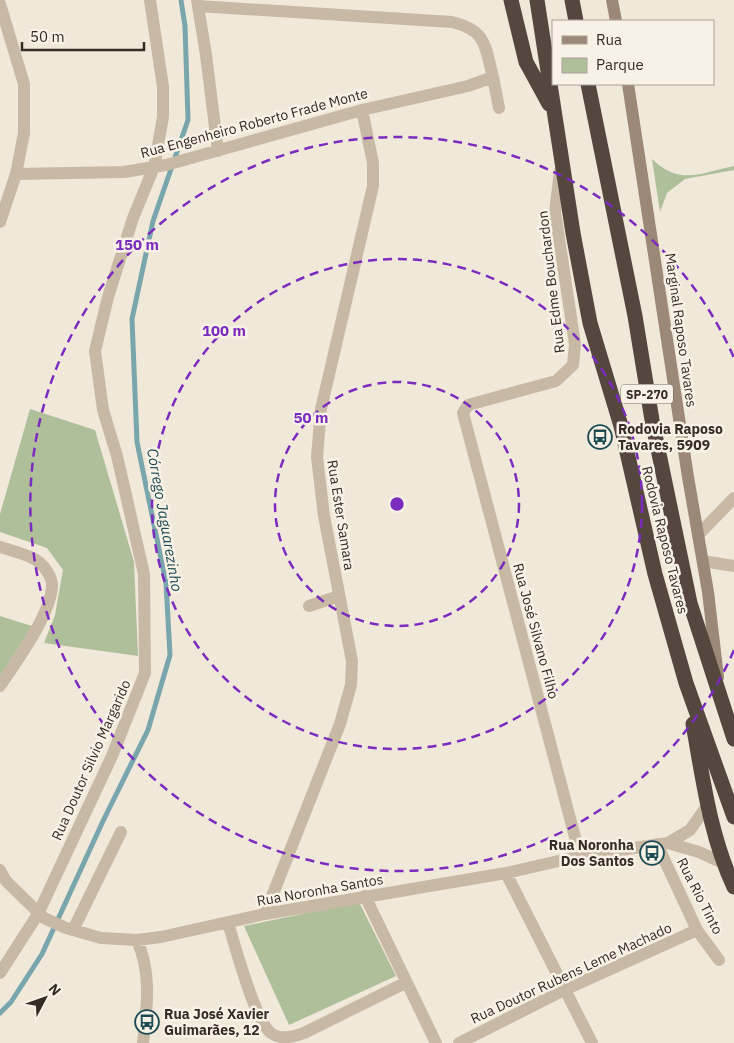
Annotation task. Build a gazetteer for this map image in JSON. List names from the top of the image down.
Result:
{
  "streets": {
    "highway": ["SP-270", "Rodovia Raposo Tavares"],
    "main road": ["Marginal Raposo Tavares"],
    "street": [
      "Rua Engenheiro Roberto Frade Monte",
      "Rua Edme Bouchardon",
      "Rua Ester Samara",
      "Rua José Silvano Filho",
      "Rua Doutor Silvio Margarido",
      "Rua Noronha Santos",
      "Rua Rio Tinto",
      "Rua Doutor Rubens Leme Machado"
    ]
  },
  "crossings": [
    ["Rua Engenheiro Roberto Frade Monte", "Rua Ester Samara"],
    ["Rua Engenheiro Roberto Frade Monte", "Rua Doutor Silvio Margarido"],
    ["Rua Edme Bouchardon", "Rodovia Raposo Tavares"],
    ["Rua Edme Bouchardon", "Rua José Silvano Filho"],
    ["Marginal Raposo Tavares", "Rodovia Raposo Tavares"],
    ["Rua Ester Samara", "Rua Noronha Santos"],
    ["Rua José Silvano Filho", "Rua Noronha Santos"],
    ["Rua Doutor Silvio Margarido", "Rua Noronha Santos"],
    ["Rua Noronha Santos", "Rua Rio Tinto"],
    ["Rua Rio Tinto", "Rua Doutor Rubens Leme Machado"]
  ],
  "water": ["Córrego Jaguarezinho"],
  "places": {
    "bus stop": ["Rodovia Raposo Tavares, 5909", "Rua Noronha Dos Santos", "Rua José Xavier Guimarães, 12"]
  },
  "legend": ["Rua", "Parque"],
  "scale_bar": "50 m",
  "north": "top right",
  "rings": ["150 m", "100 m", "50 m"]
}
